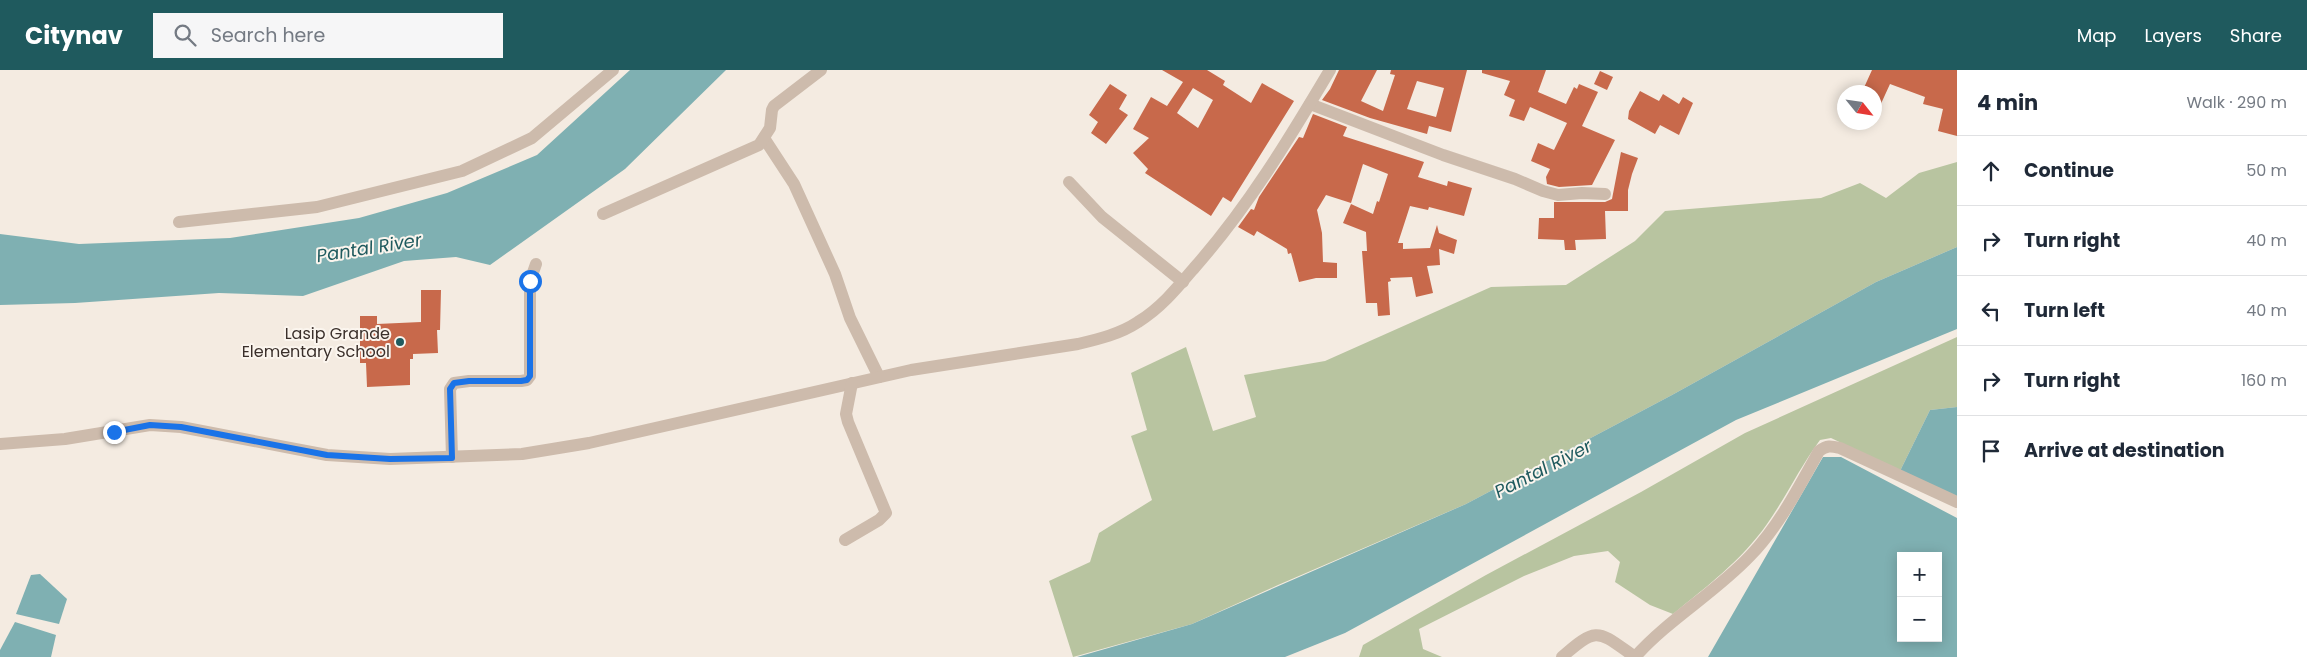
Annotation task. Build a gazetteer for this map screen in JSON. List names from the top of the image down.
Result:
{
  "water": ["Pantal River"],
  "places": ["Lasip Grande Elementary School"],
  "north": "bottom right",
  "page": {
    "header": "Citynav",
    "search": "Search here",
    "nav": ["Map", "Layers", "Share"],
    "heading": ["4 min", "Walk · 290 m"],
    "list": [
      ["Continue", "50 m"],
      ["Turn right", "40 m"],
      ["Turn left", "40 m"],
      ["Turn right", "160 m"],
      "Arrive at destination"
    ],
    "map_buttons": ["+", "−"]
  }
}
